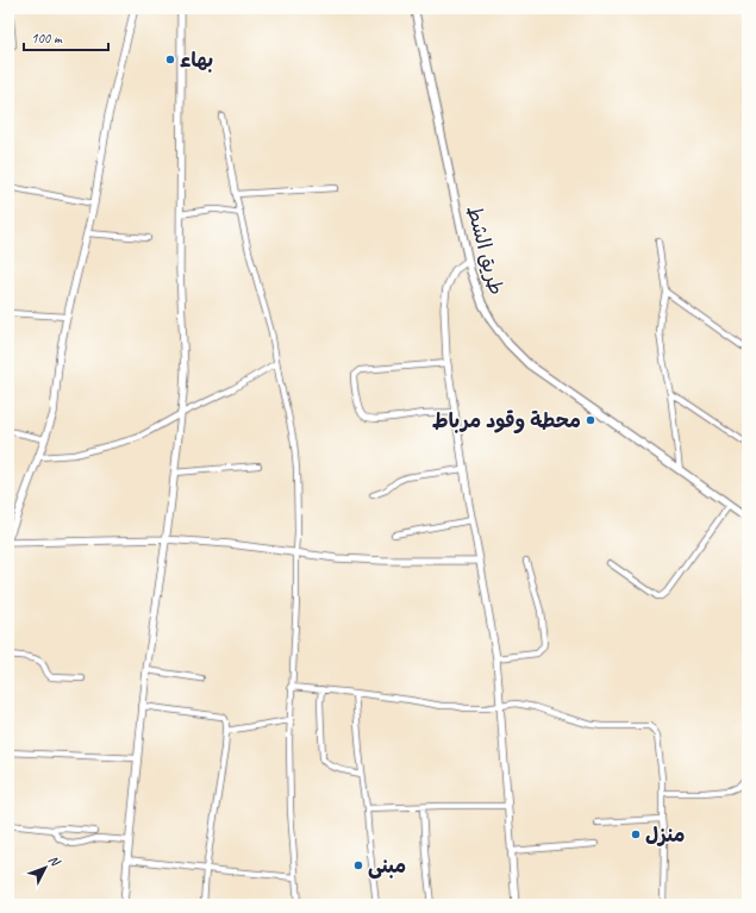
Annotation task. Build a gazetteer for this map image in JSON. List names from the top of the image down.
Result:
{
  "streets": {
    "main road": ["طريق الشط"]
  },
  "places": [
    "بهاء",
    "محطة وقود مرباط",
    "منزل",
    "مبنى"
  ],
  "scale_bar": "100 m",
  "north": "top right"
}
